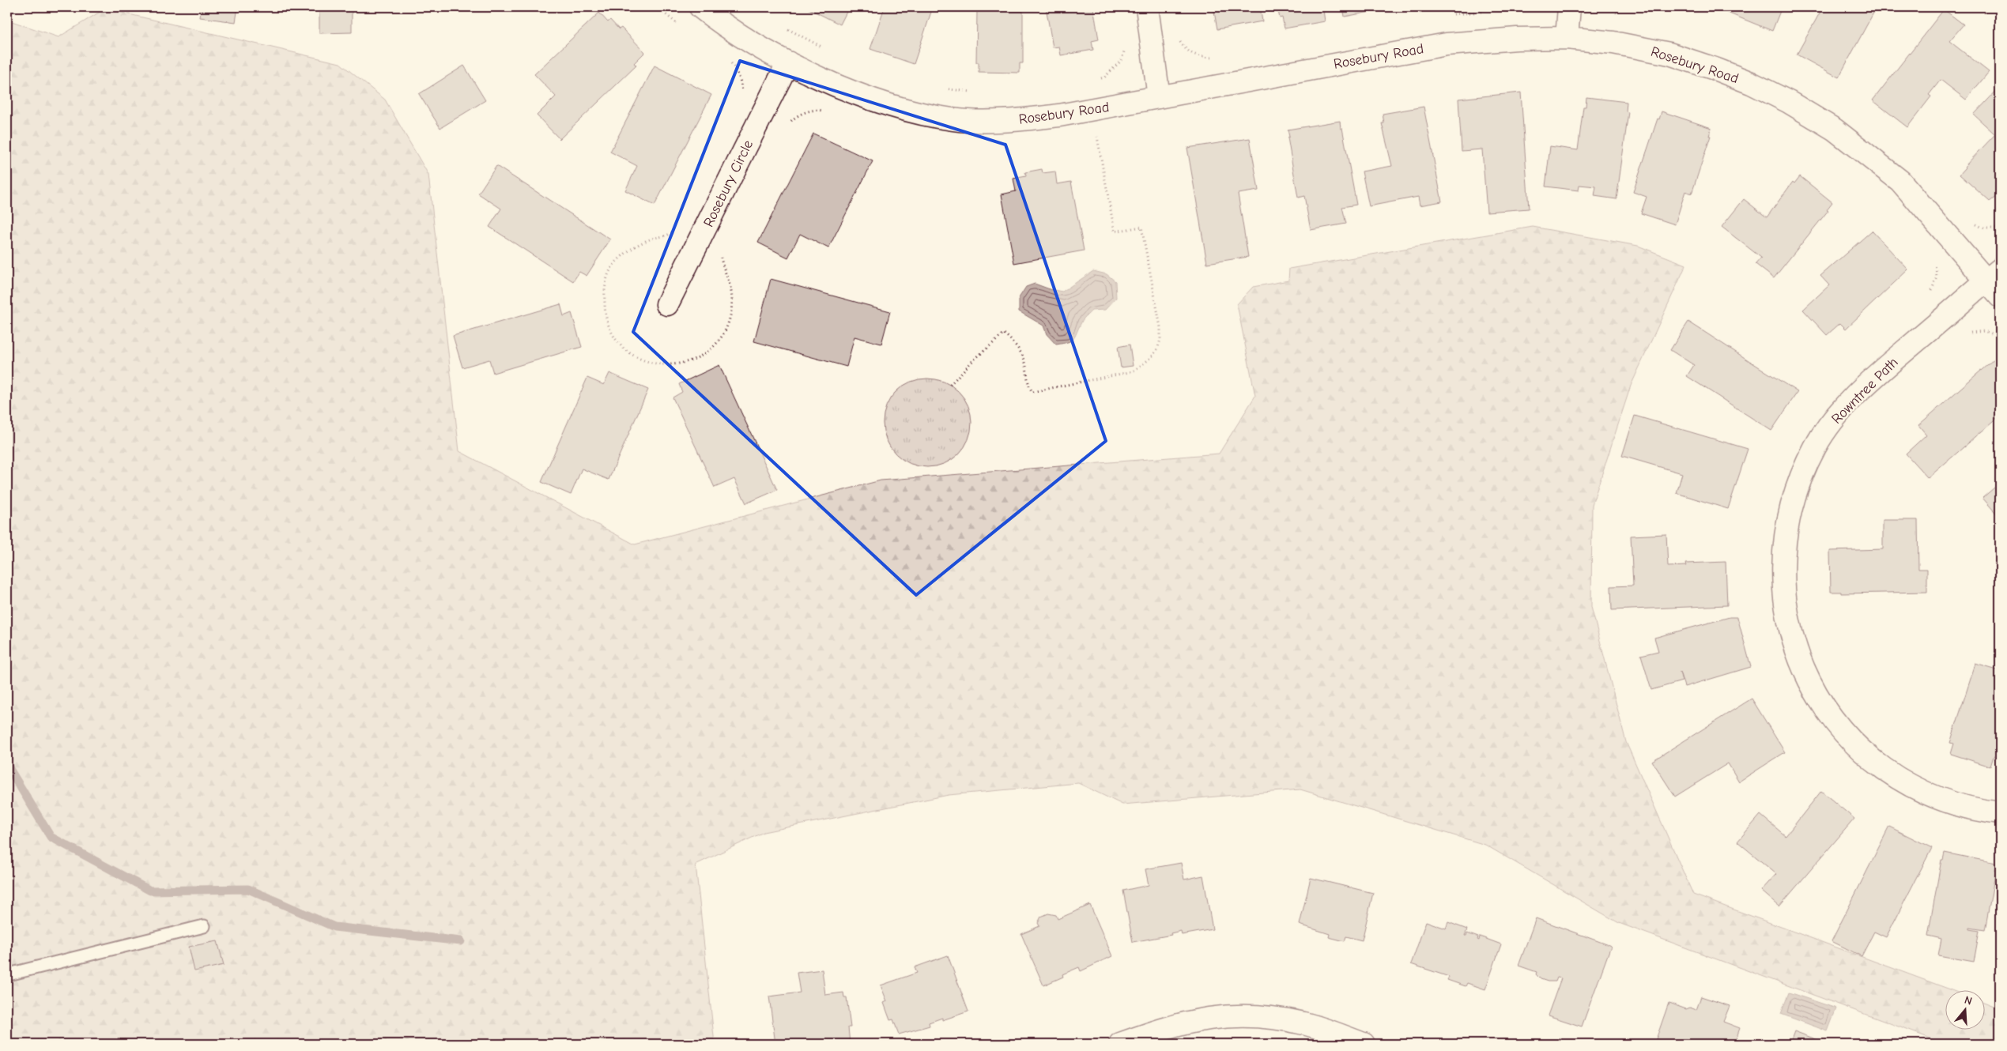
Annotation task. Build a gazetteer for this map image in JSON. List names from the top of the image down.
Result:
{
  "streets": {
    "street": ["Rosebury Road", "Rosebury Circle", "Rowntree Path"]
  },
  "crossings": [
    ["Rosebury Road", "Rosebury Circle"],
    ["Rosebury Road", "Rowntree Path"]
  ],
  "north": "top"
}
